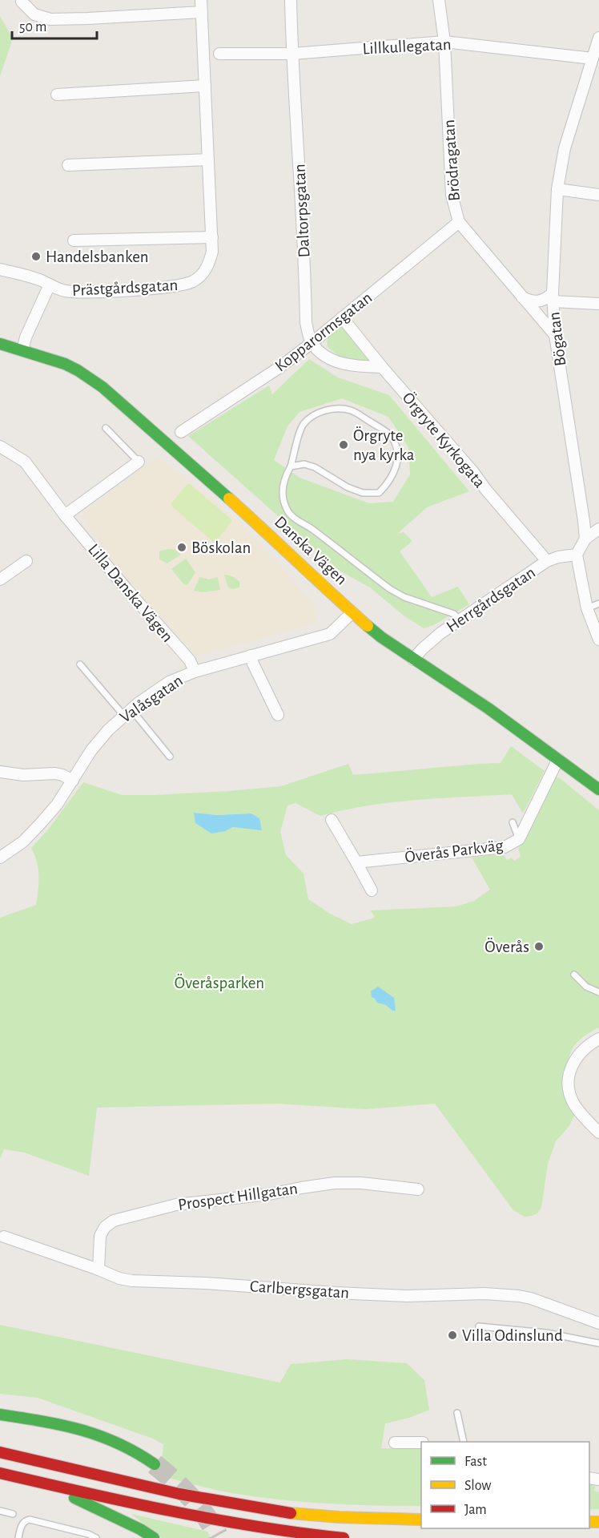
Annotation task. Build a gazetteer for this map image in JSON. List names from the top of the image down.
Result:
{
  "streets": {
    "main road": ["Danska Vägen"],
    "street": [
      "Lillkullegatan",
      "Brödragatan",
      "Daltorpsgatan",
      "Prästgårdsgatan",
      "Kopparormsgatan",
      "Bögatan",
      "Örgryte Kyrkogata",
      "Lilla Danska Vägen",
      "Herrgårdsgatan",
      "Valåsgatan",
      "Överås Parkväg",
      "Prospect Hillgatan",
      "Carlbergsgatan"
    ]
  },
  "crossings": [
    ["Lillkullegatan", "Brödragatan"],
    ["Lillkullegatan", "Daltorpsgatan"],
    ["Lillkullegatan", "Bögatan"],
    ["Brödragatan", "Kopparormsgatan"],
    ["Brödragatan", "Bögatan"],
    ["Daltorpsgatan", "Kopparormsgatan"],
    ["Prästgårdsgatan", "Danska Vägen"],
    ["Kopparormsgatan", "Örgryte Kyrkogata"],
    ["Örgryte Kyrkogata", "Herrgårdsgatan"],
    ["Danska Vägen", "Herrgårdsgatan"],
    ["Danska Vägen", "Valåsgatan"],
    ["Danska Vägen", "Överås Parkväg"],
    ["Lilla Danska Vägen", "Valåsgatan"],
    ["Prospect Hillgatan", "Carlbergsgatan"]
  ],
  "parks": ["Överåsparken"],
  "places": [
    "Handelsbanken",
    "Örgryte nya kyrka",
    "Böskolan",
    "Överås",
    "Villa Odinslund"
  ],
  "legend": ["Fast", "Slow", "Jam"],
  "scale_bar": "50 m"
}
